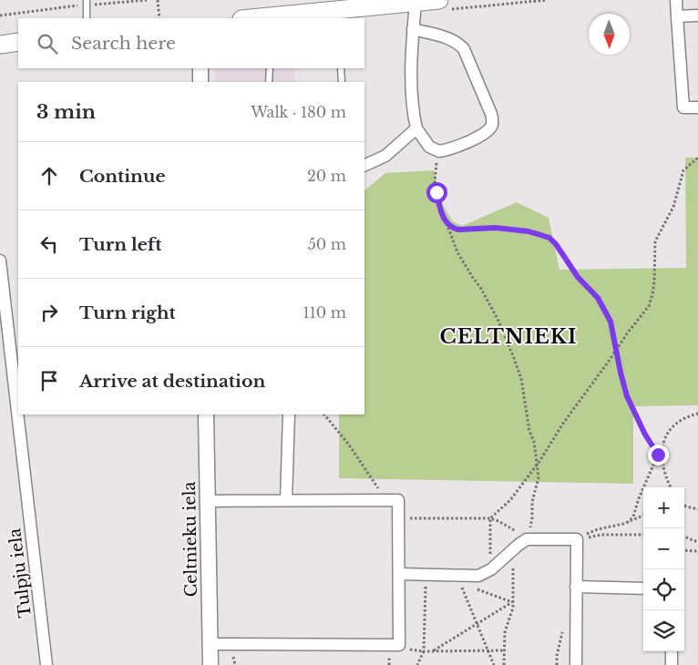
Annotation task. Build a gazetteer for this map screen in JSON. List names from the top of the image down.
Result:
{
  "streets": {
    "street": ["Celtnieku iela", "Tulpju iela"]
  },
  "districts": ["CELTNIEKI"],
  "north": "bottom",
  "page": {
    "search": "Search here",
    "heading": ["3 min", "Walk · 180 m"],
    "list": [
      ["Continue", "20 m"],
      ["Turn left", "50 m"],
      ["Turn right", "110 m"],
      "Arrive at destination"
    ],
    "map_buttons": ["+", "−"]
  }
}
